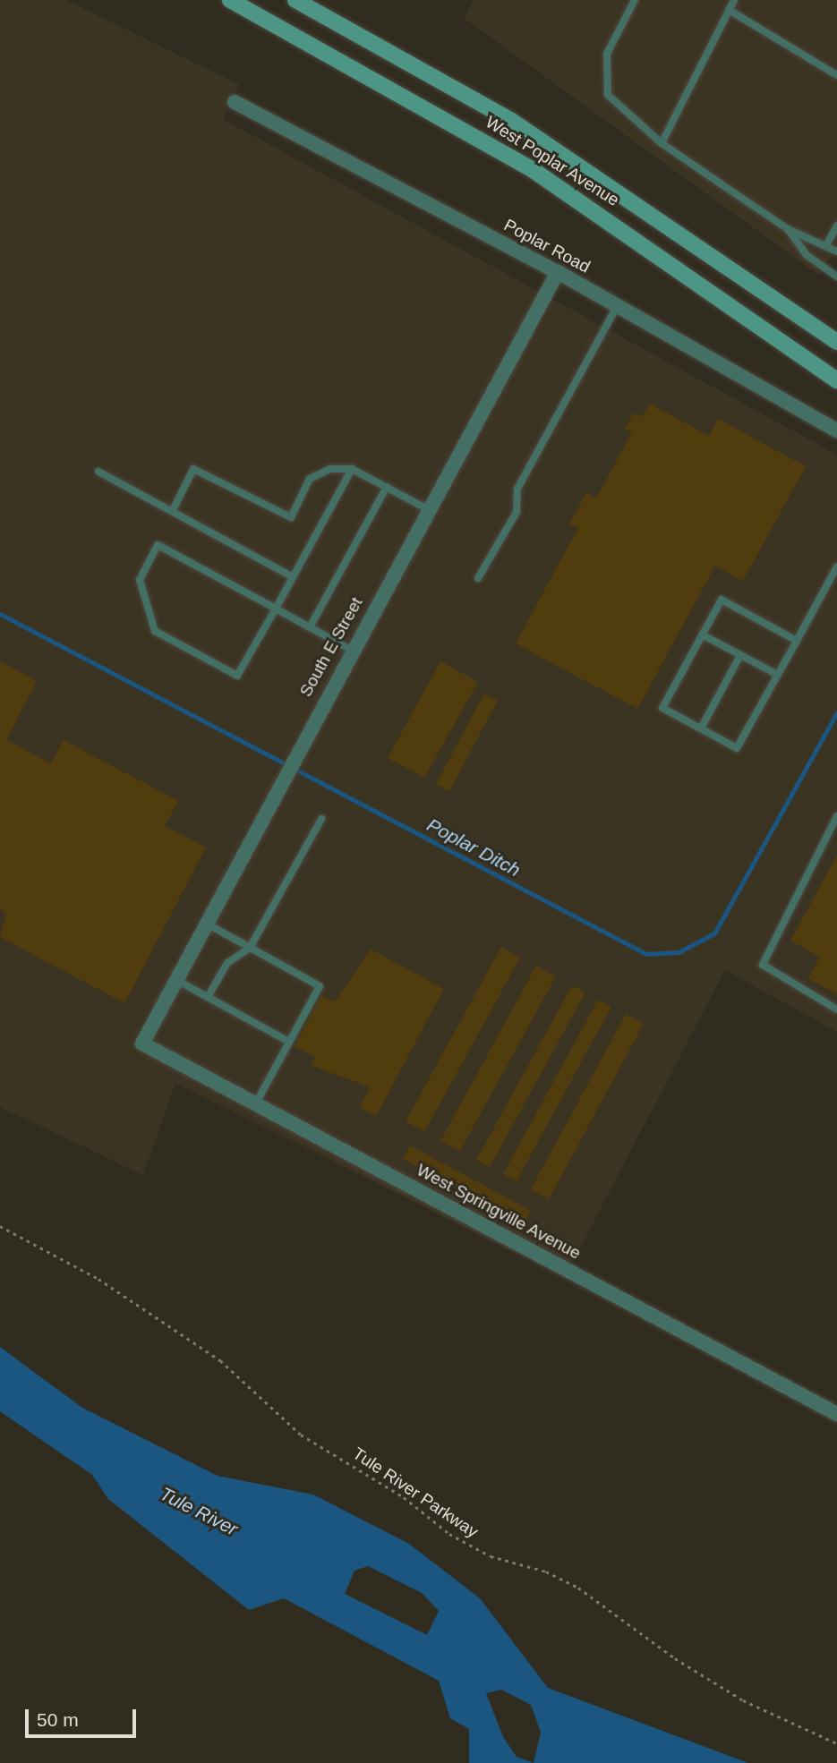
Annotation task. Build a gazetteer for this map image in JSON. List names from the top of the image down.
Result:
{
  "streets": {
    "main road": ["West Poplar Avenue"],
    "street": ["Poplar Road", "South E Street", "West Springville Avenue"],
    "path": ["Tule River Parkway"]
  },
  "crossings": [
    ["Poplar Road", "South E Street"],
    ["South E Street", "West Springville Avenue"]
  ],
  "water": ["Poplar Ditch", "Tule River"],
  "scale_bar": "50 m"
}
